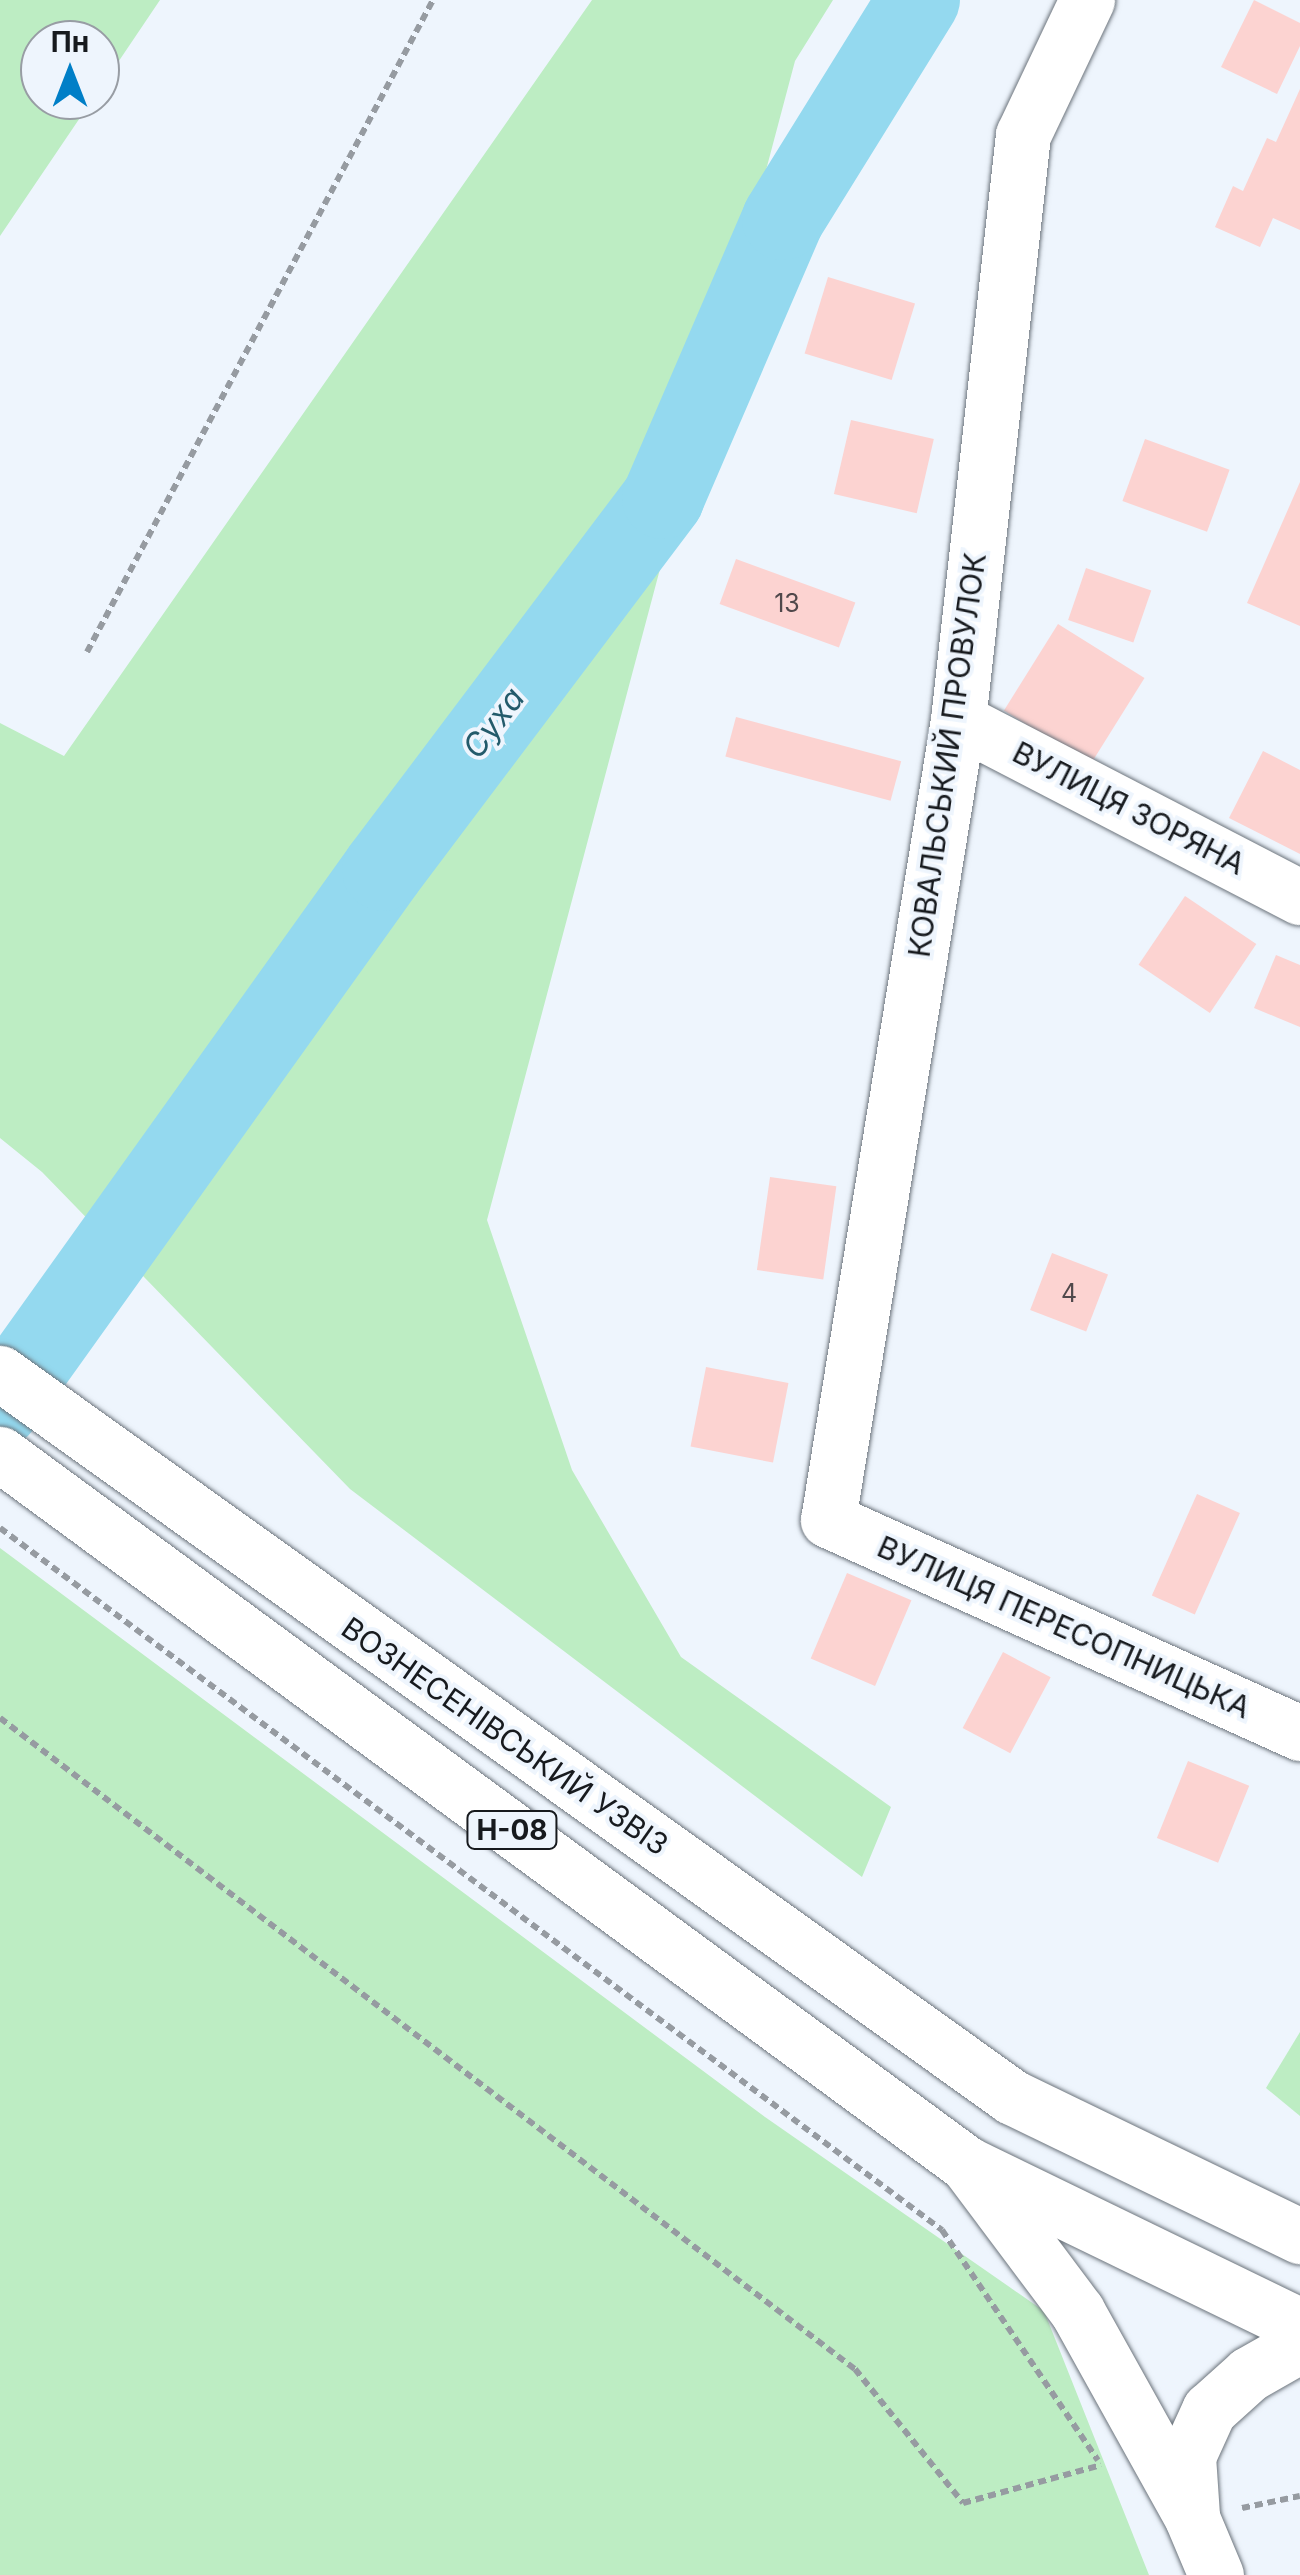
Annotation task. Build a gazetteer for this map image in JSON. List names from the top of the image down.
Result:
{
  "streets": {
    "street": [
      "КОВАЛЬСЬКИЙ ПРОВУЛОК",
      "ВУЛИЦЯ ЗОРЯНА",
      "ВУЛИЦЯ ПЕРЕСОПНИЦЬКА",
      "ВОЗНЕСЕНІВСЬКИЙ УЗВІЗ",
      "Н-08"
    ]
  },
  "crossings": [
    ["КОВАЛЬСЬКИЙ ПРОВУЛОК", "ВУЛИЦЯ ЗОРЯНА"],
    ["КОВАЛЬСЬКИЙ ПРОВУЛОК", "ВУЛИЦЯ ПЕРЕСОПНИЦЬКА"]
  ],
  "water": ["Суха"],
  "house_numbers": ["13", "4"],
  "north": "top"
}
